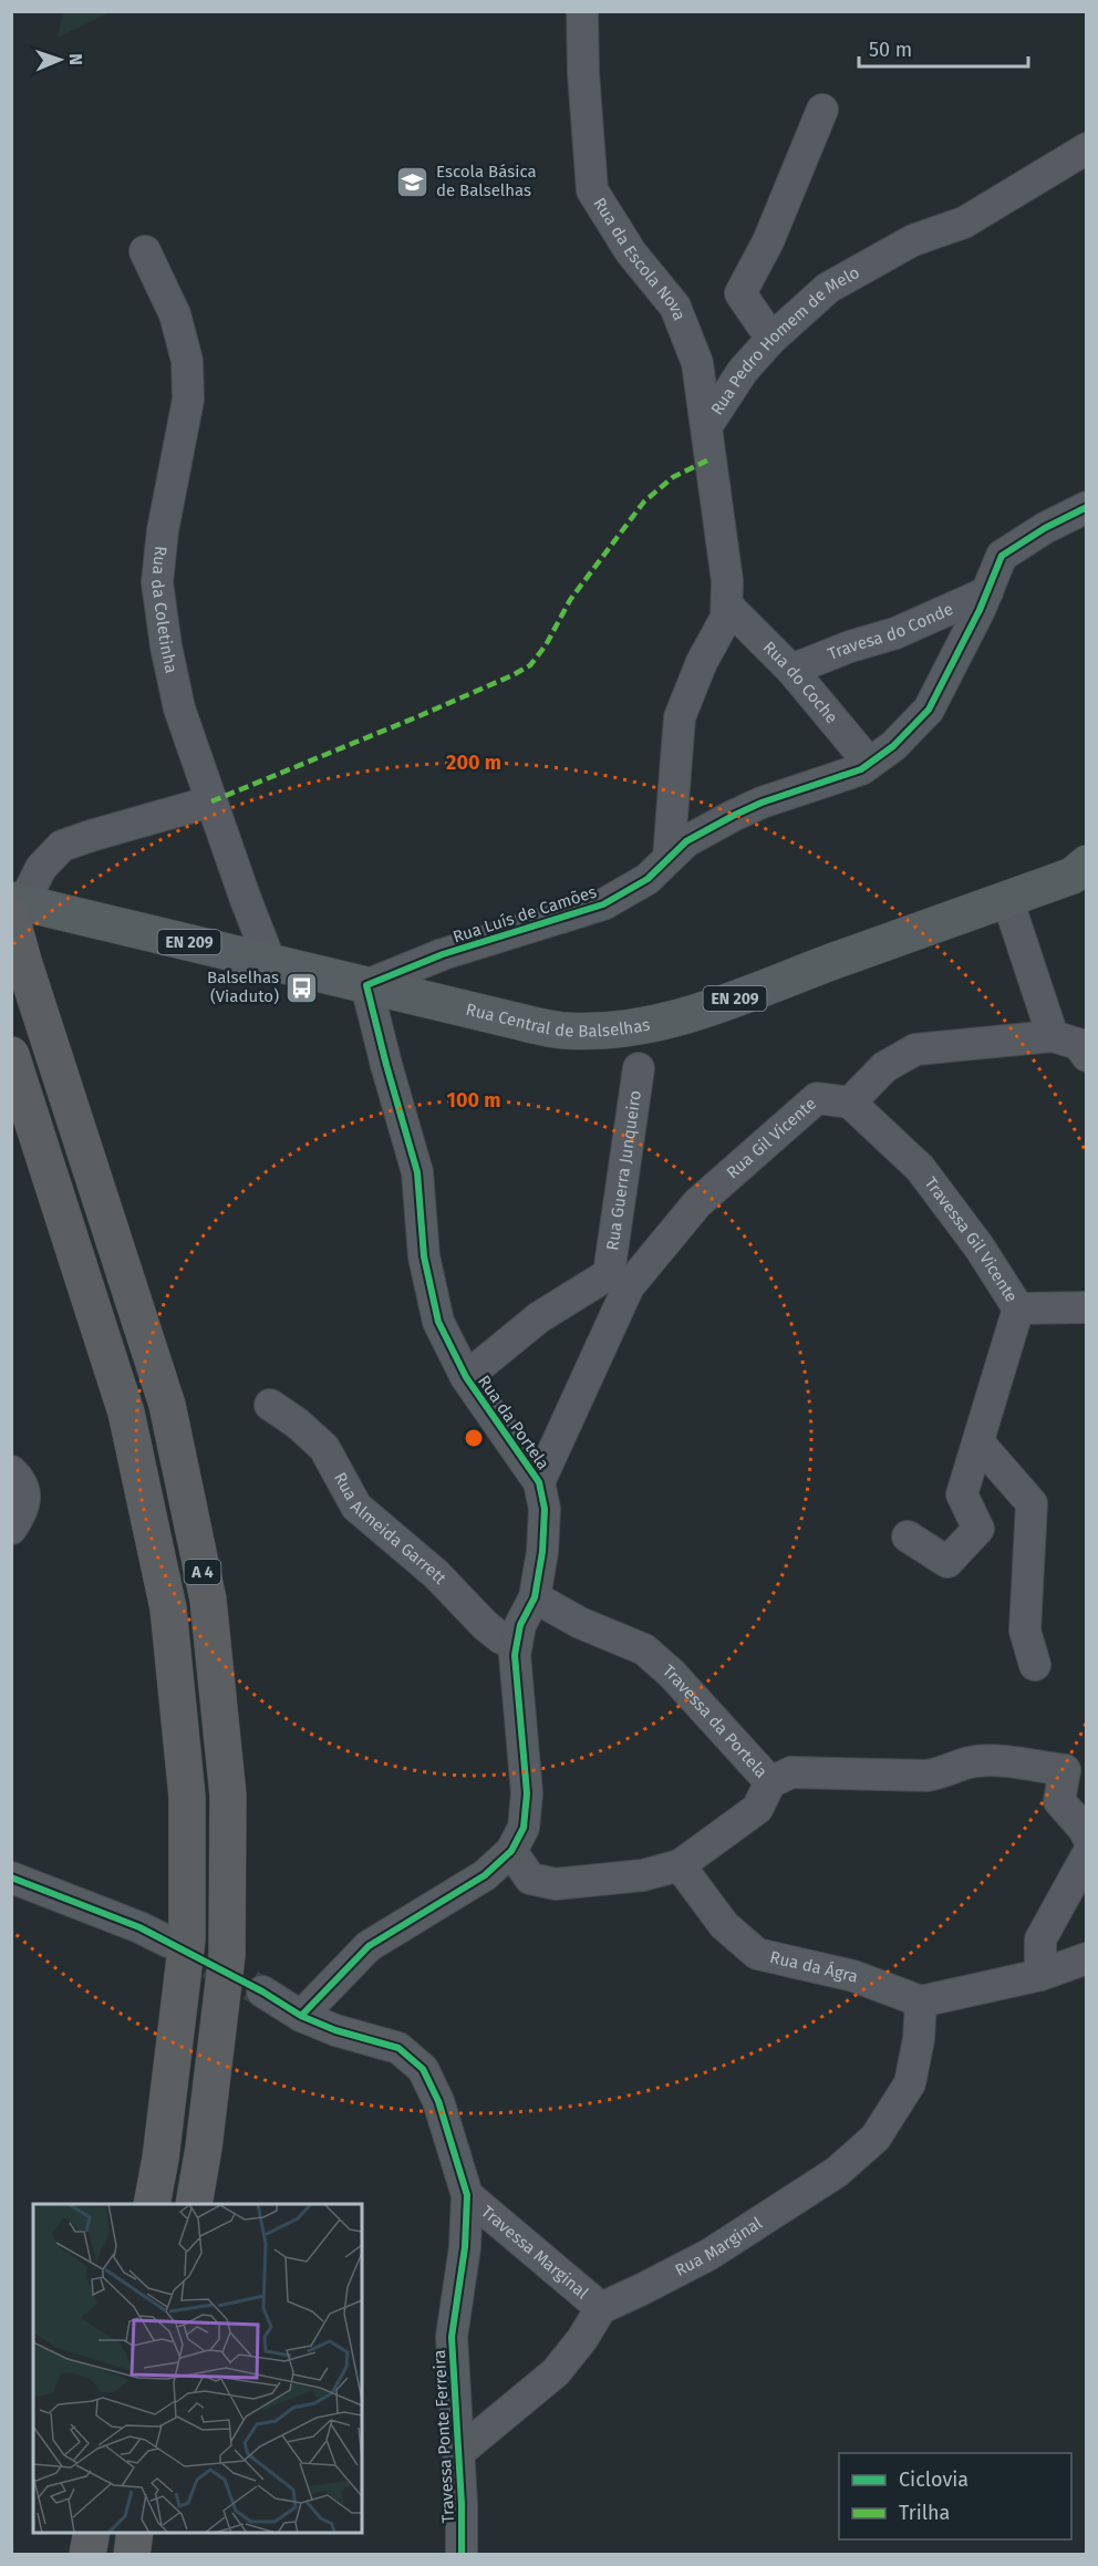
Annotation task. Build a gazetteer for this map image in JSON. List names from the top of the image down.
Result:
{
  "streets": {
    "highway": ["A 4"],
    "main road": ["EN 209", "Rua Central de Balselhas"],
    "street": [
      "Rua da Escola Nova",
      "Rua Pedro Homem de Melo",
      "Rua da Coletinha",
      "Travesa do Conde",
      "Rua do Coche",
      "Rua Luís de Camões",
      "Rua Gil Vicente",
      "Rua Guerra Junqueiro",
      "Travessa Gil Vicente",
      "Rua da Portela",
      "Rua Almeida Garrett",
      "Travessa da Portela",
      "Rua da Ágra",
      "Rua Marginal",
      "Travessa Marginal",
      "Travessa Ponte Ferreira"
    ]
  },
  "crossings": [
    ["Rua da Escola Nova", "Rua Pedro Homem de Melo"],
    ["Rua Pedro Homem de Melo", "Rua do Coche"],
    ["Rua Pedro Homem de Melo", "Rua Luís de Camões"],
    ["Rua da Coletinha", "Rua Central de Balselhas"],
    ["Travesa do Conde", "Rua do Coche"],
    ["Travesa do Conde", "Rua Luís de Camões"],
    ["Rua do Coche", "Rua Luís de Camões"],
    ["Rua Luís de Camões", "Rua Central de Balselhas"],
    ["Rua Luís de Camões", "Rua da Portela"],
    ["Rua Central de Balselhas", "Rua da Portela"],
    ["Rua Central de Balselhas", "A 4"],
    ["Rua Gil Vicente", "Rua Guerra Junqueiro"],
    ["Rua Gil Vicente", "Travessa Gil Vicente"],
    ["Rua Gil Vicente", "Rua da Portela"],
    ["Rua Guerra Junqueiro", "Rua da Portela"],
    ["Rua da Portela", "Rua Almeida Garrett"],
    ["Rua da Portela", "Travessa da Portela"],
    ["Rua da Portela", "Travessa Ponte Ferreira"],
    ["Rua da Ágra", "Rua Marginal"],
    ["Rua Marginal", "Travessa Marginal"],
    ["Travessa Marginal", "Travessa Ponte Ferreira"]
  ],
  "places": {
    "school or university": ["Escola Básica de Balselhas"],
    "bus stop": ["Balselhas (Viaduto)"]
  },
  "legend": ["Ciclovia", "Trilha"],
  "scale_bar": "50 m",
  "north": "right",
  "rings": ["200 m", "100 m"]
}
